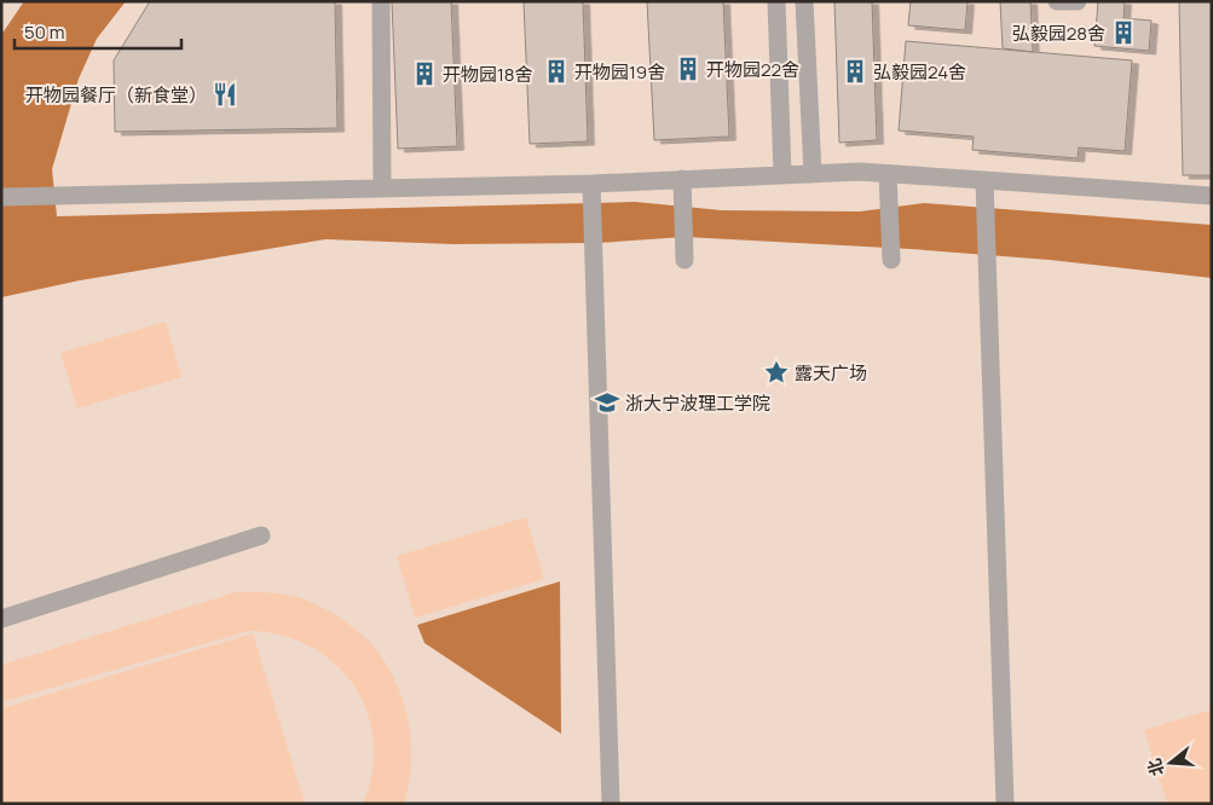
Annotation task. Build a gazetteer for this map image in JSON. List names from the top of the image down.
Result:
{
  "places": {
    "building": [
      "弘毅园28舍",
      "开物园22舍",
      "开物园19舍",
      "弘毅园24舍",
      "开物园18舍"
    ],
    "restaurant": ["开物园餐厅（新食堂）"],
    "place": ["露天广场"],
    "school or university": ["浙大宁波理工学院"]
  },
  "scale_bar": "50 m",
  "north": "left"
}
